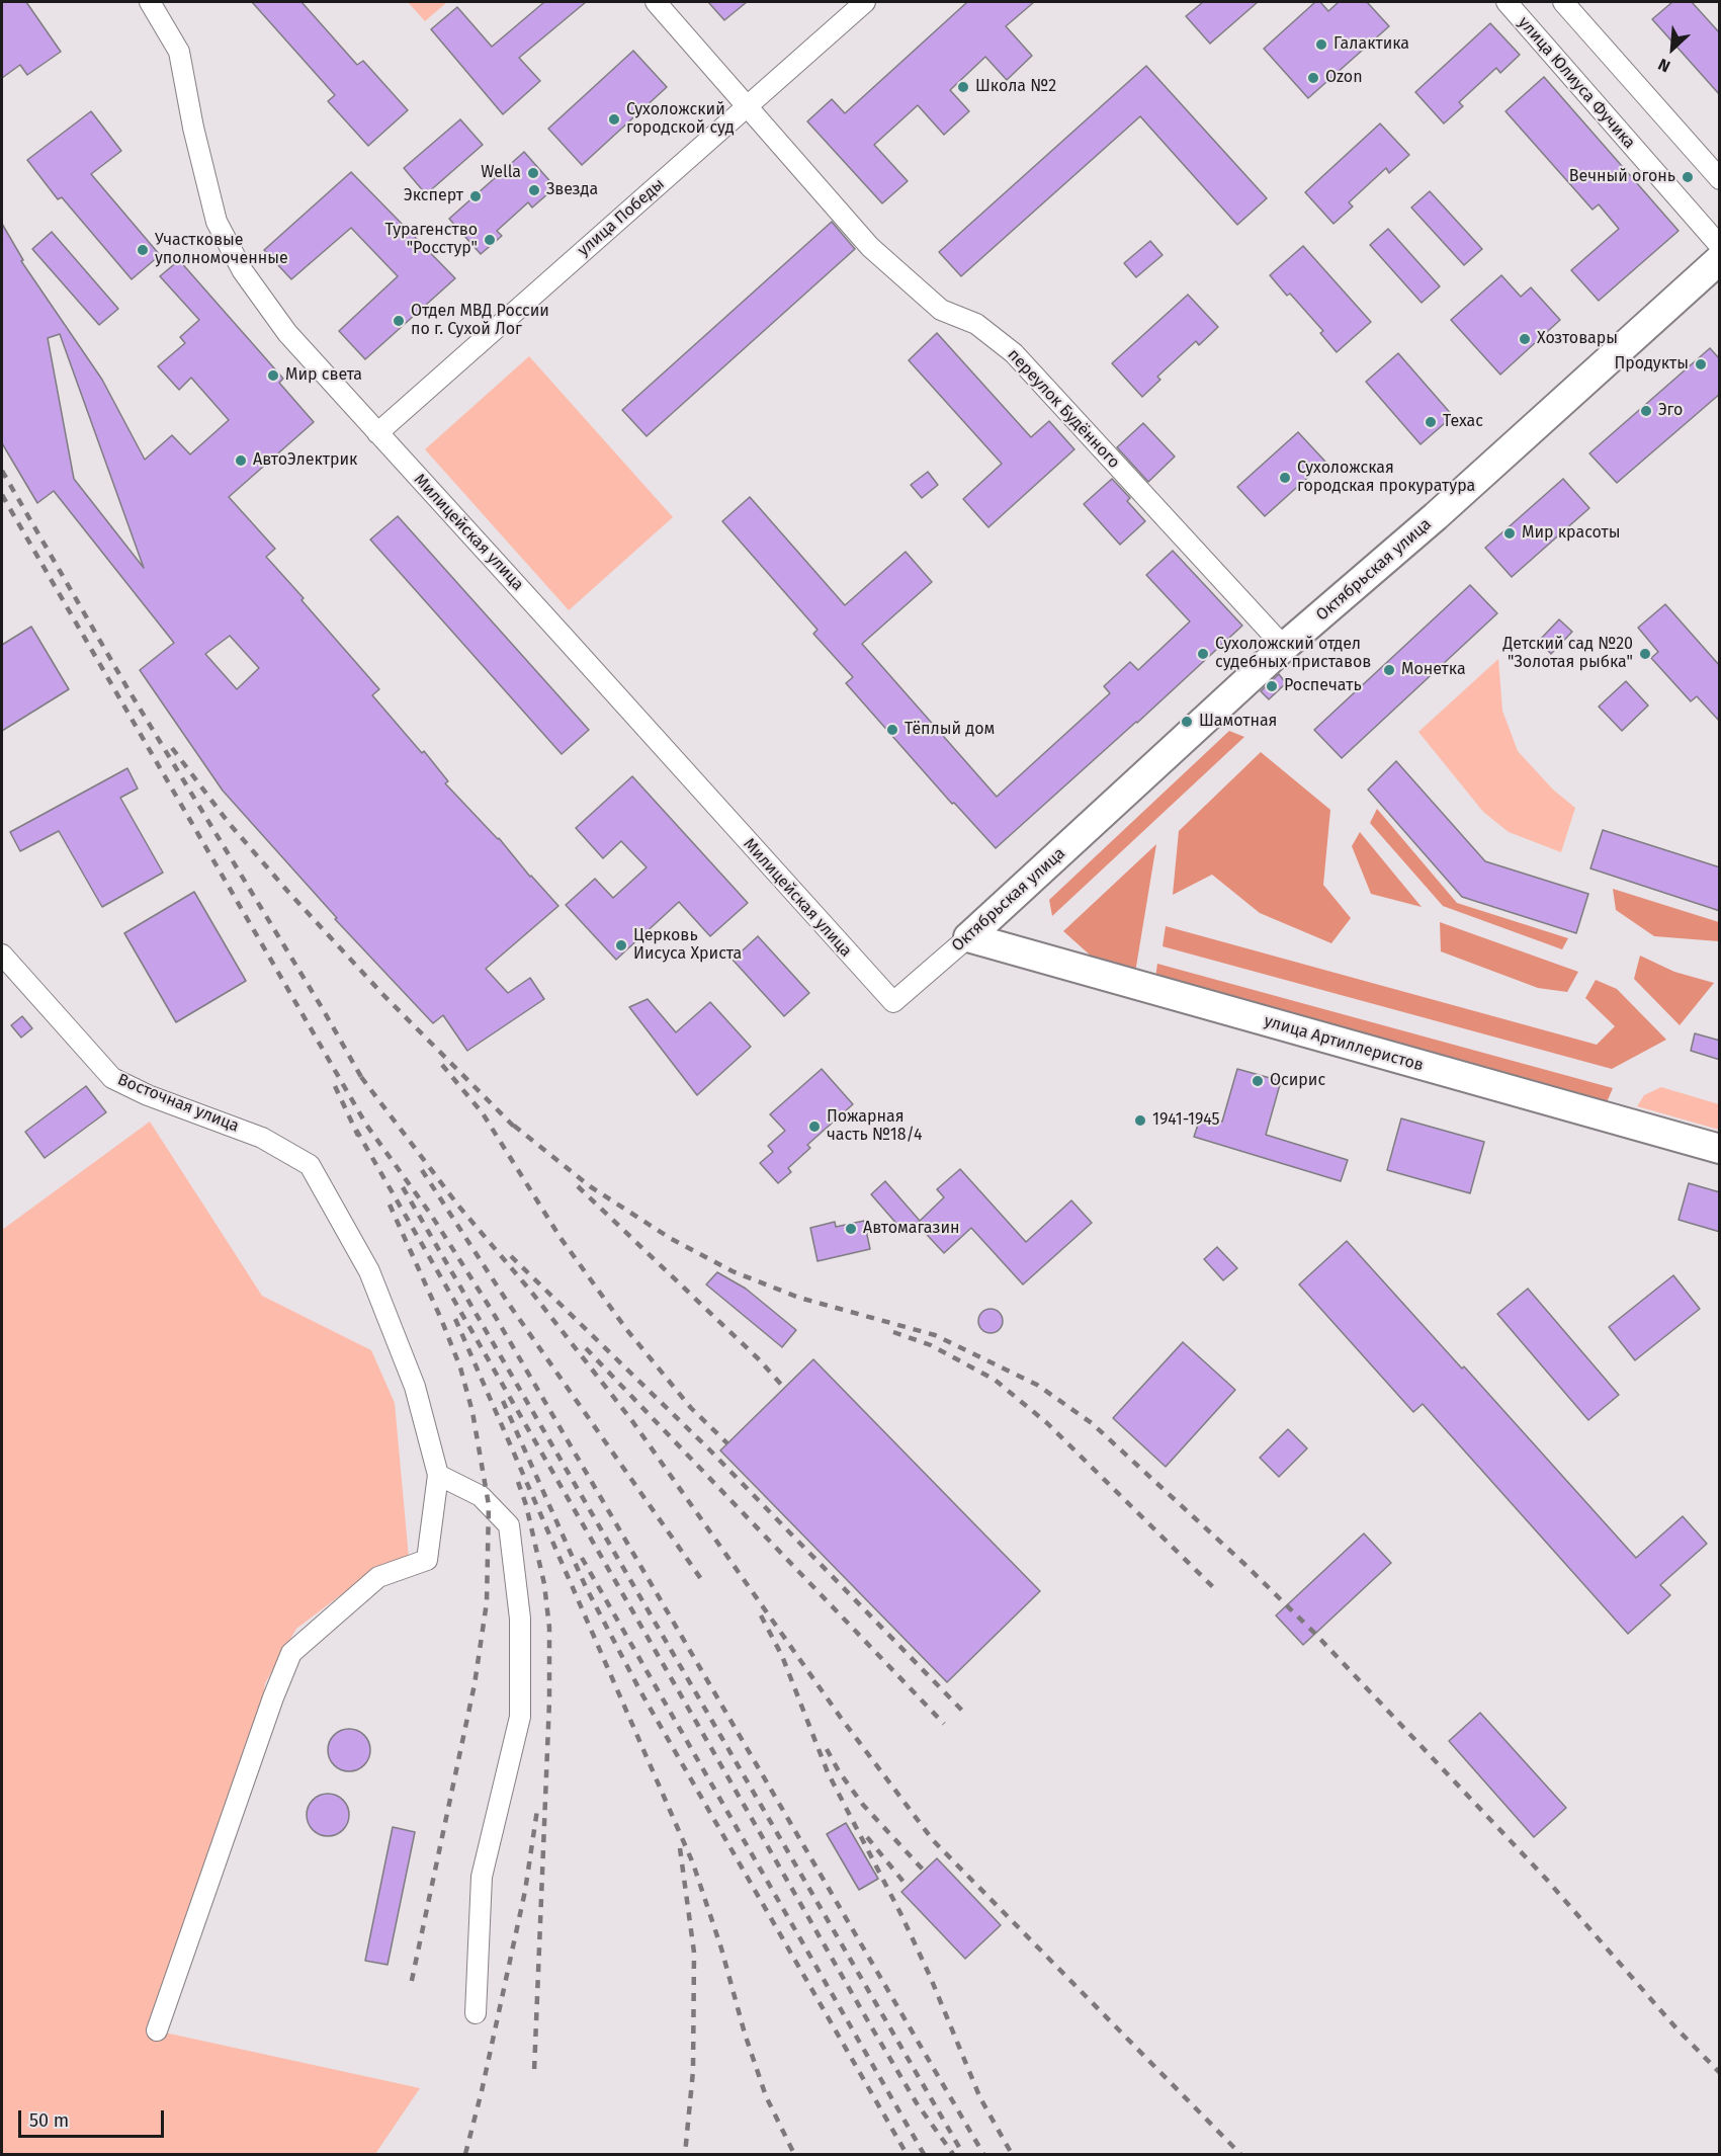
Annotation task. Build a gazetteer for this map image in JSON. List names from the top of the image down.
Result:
{
  "streets": {
    "street": [
      "улица Юлиуса Фучика",
      "улица Победы",
      "переулок Будённого",
      "Милицейская улица",
      "Октябрьская улица",
      "улица Артиллеристов",
      "Восточная улица"
    ]
  },
  "crossings": [
    ["улица Победы", "переулок Будённого"],
    ["улица Победы", "Милицейская улица"],
    ["переулок Будённого", "Октябрьская улица"],
    ["Милицейская улица", "Октябрьская улица"],
    ["Октябрьская улица", "улица Артиллеристов"]
  ],
  "places": [
    "Галактика",
    "Ozon",
    "Школа №2",
    "Сухоложский городской суд",
    "Wella",
    "Вечный огонь",
    "Звезда",
    "Эксперт",
    "Турагенство \"Росстур\"",
    "Участковые уполномоченные",
    "Отдел МВД России по г. Сухой Лог",
    "Хозтовары",
    "Продукты",
    "Мир света",
    "Эго",
    "Техас",
    "АвтоЭлектрик",
    "Сухоложская городская прокуратура",
    "Мир красоты",
    "Сухоложский отдел судебных приставов",
    "Детский сад №20 \"Золотая рыбка\"",
    "Монетка",
    "Роспечать",
    "Шамотная",
    "Тёплый дом",
    "Церковь Иисуса Христа",
    "Осирис",
    "1941-1945",
    "Пожарная часть №18/4",
    "Автомагазин"
  ],
  "scale_bar": "50 m",
  "north": "bottom left"
}
